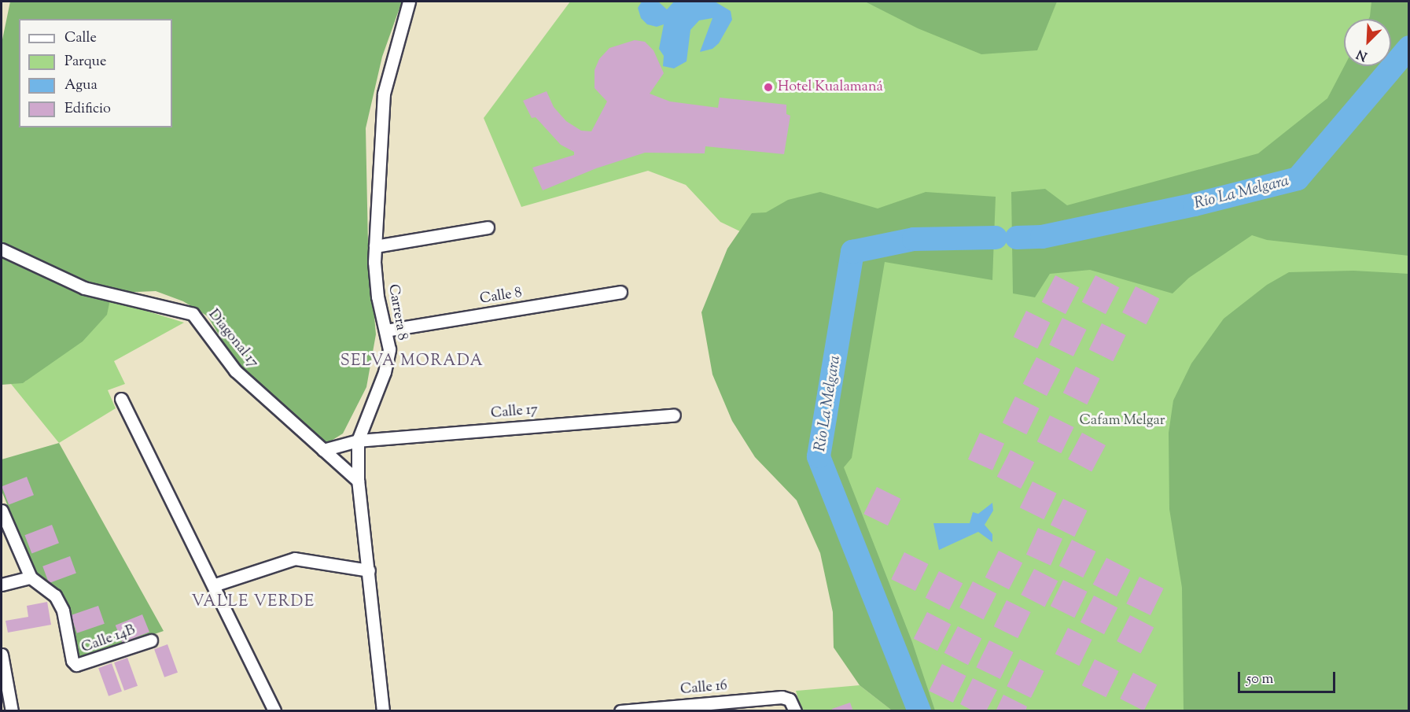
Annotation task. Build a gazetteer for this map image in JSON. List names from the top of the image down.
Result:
{
  "streets": {
    "street": [
      "Calle 8",
      "Carrera 8",
      "Diagonal 17",
      "Calle 17",
      "Calle 14B",
      "Calle 16"
    ]
  },
  "crossings": [
    ["Calle 8", "Carrera 8"],
    ["Carrera 8", "Diagonal 17"],
    ["Carrera 8", "Calle 17"],
    ["Diagonal 17", "Calle 17"]
  ],
  "districts": ["SELVA MORADA", "VALLE VERDE"],
  "water": ["Río La Melgara"],
  "parks": ["Cafam Melgar"],
  "places": ["Hotel Kualamaná"],
  "legend": [
    "Calle",
    "Parque",
    "Agua",
    "Edificio"
  ],
  "scale_bar": "50 m",
  "north": "bottom left"
}
